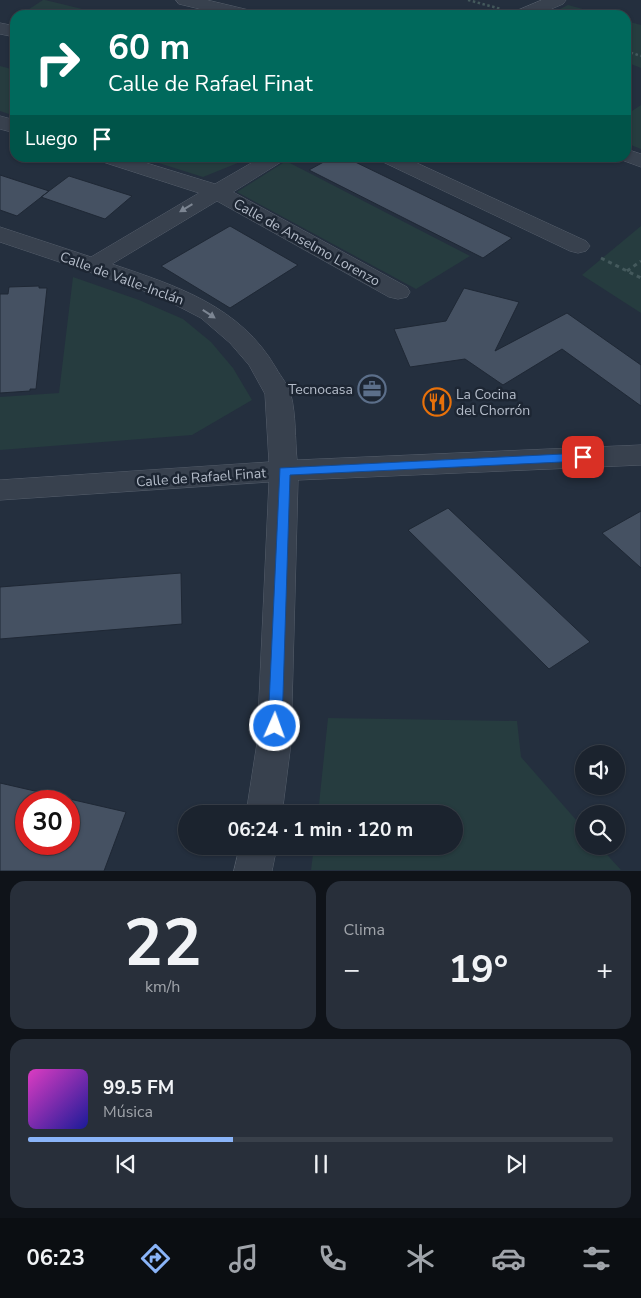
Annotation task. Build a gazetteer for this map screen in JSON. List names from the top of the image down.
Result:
{
  "streets": {
    "street": ["Calle de Anselmo Lorenzo", "Calle de Valle-Inclán", "Calle de Rafael Finat"]
  },
  "crossings": [
    ["Calle de Anselmo Lorenzo", "Calle de Valle-Inclán"],
    ["Calle de Valle-Inclán", "Calle de Rafael Finat"]
  ],
  "one_way": ["Calle de Valle-Inclán"],
  "places": {
    "office": ["Tecnocasa"],
    "restaurant": ["La Cocina del Chorrón"]
  },
  "page": {
    "turn": ["60 m", "Calle de Rafael Finat"],
    "then": "Luego",
    "limit": "30",
    "trip": "06:24 · 1 min · 120 m",
    "tile": [
      ["22", "km/h"],
      "Clima"
    ],
    "heat": ["−", "19°", "+"],
    "song": ["99.5 FM", "Música"],
    "tabs": "06:23"
  }
}
